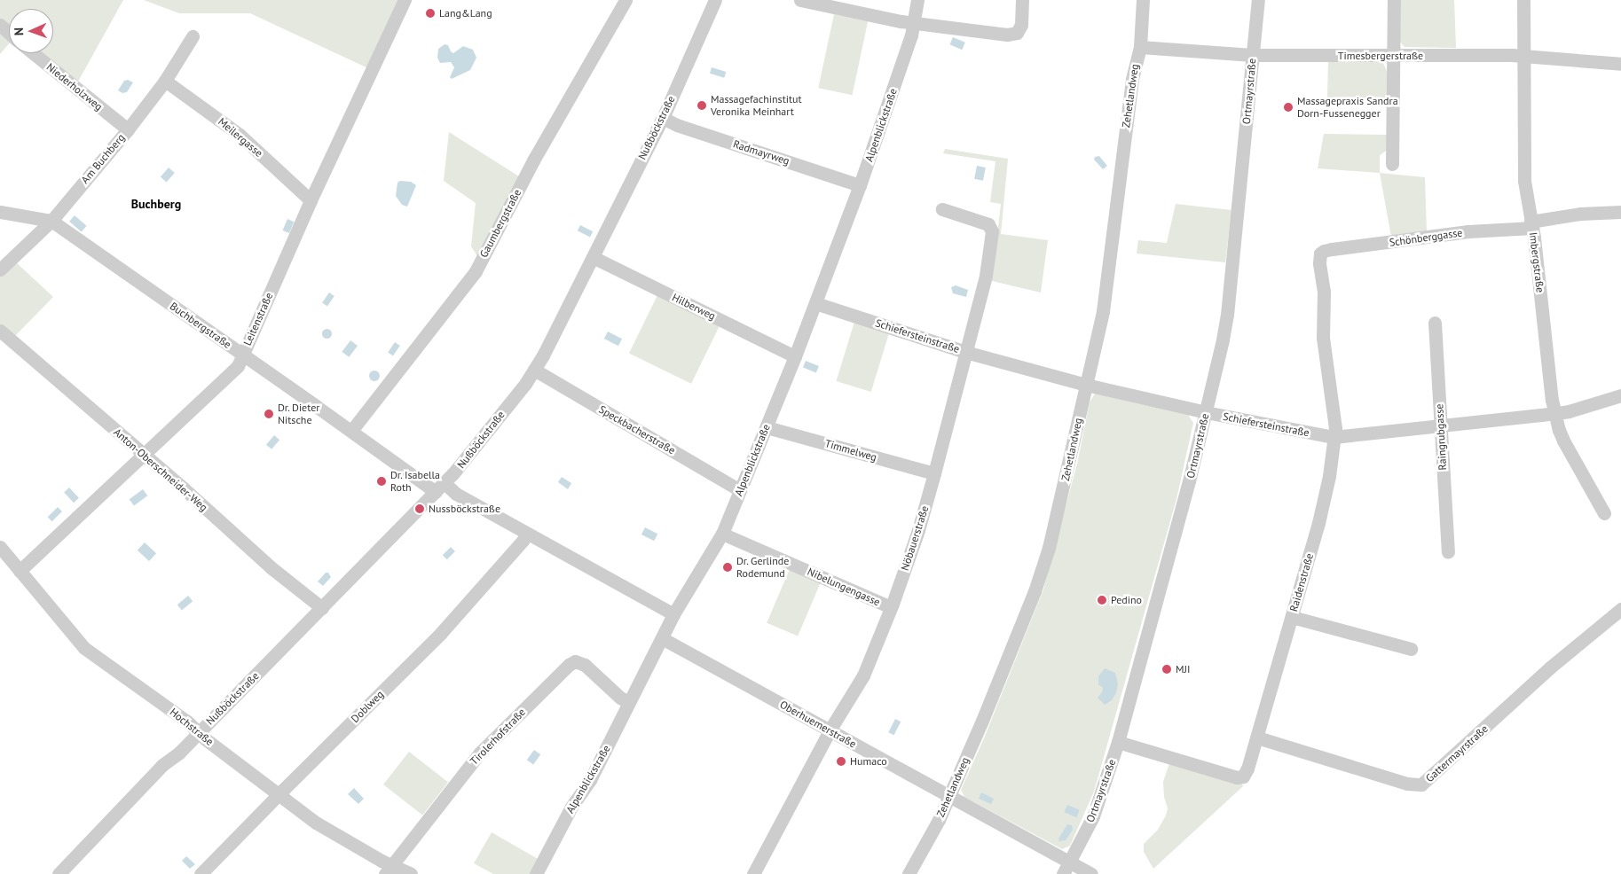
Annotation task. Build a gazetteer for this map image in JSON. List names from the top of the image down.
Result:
{
  "streets": {
    "street": [
      "Timesbergerstraße",
      "Niederholzweg",
      "Ortmayrstraße",
      "Zehetlandweg",
      "Alpenblickstraße",
      "Nußböckstraße",
      "Meilergasse",
      "Radmayrweg",
      "Am Buchberg",
      "Gaumbergstraße",
      "Schönberggasse",
      "Imbergstraße",
      "Hilberweg",
      "Leitenstraße",
      "Buchbergstraße",
      "Schiefersteinstraße",
      "Speckbacherstraße",
      "Raingrubgasse",
      "Timmelweg",
      "Anton-Oberschneider-Weg",
      "Nöbauerstraße",
      "Raidenstraße",
      "Nibelungengasse",
      "Doblweg",
      "Oberhuemerstraße",
      "Hochstraße",
      "Tirolerhofstraße",
      "Gattermayrstraße"
    ]
  },
  "crossings": [
    ["Timesbergerstraße", "Ortmayrstraße"],
    ["Timesbergerstraße", "Zehetlandweg"],
    ["Timesbergerstraße", "Imbergstraße"],
    ["Niederholzweg", "Am Buchberg"],
    ["Ortmayrstraße", "Schiefersteinstraße"],
    ["Ortmayrstraße", "Raidenstraße"],
    ["Ortmayrstraße", "Oberhuemerstraße"],
    ["Zehetlandweg", "Schiefersteinstraße"],
    ["Zehetlandweg", "Oberhuemerstraße"],
    ["Alpenblickstraße", "Radmayrweg"],
    ["Alpenblickstraße", "Hilberweg"],
    ["Alpenblickstraße", "Schiefersteinstraße"],
    ["Alpenblickstraße", "Speckbacherstraße"],
    ["Alpenblickstraße", "Timmelweg"],
    ["Alpenblickstraße", "Nibelungengasse"],
    ["Alpenblickstraße", "Oberhuemerstraße"],
    ["Alpenblickstraße", "Tirolerhofstraße"],
    ["Nußböckstraße", "Radmayrweg"],
    ["Nußböckstraße", "Hilberweg"],
    ["Nußböckstraße", "Buchbergstraße"],
    ["Nußböckstraße", "Speckbacherstraße"],
    ["Nußböckstraße", "Anton-Oberschneider-Weg"],
    ["Nußböckstraße", "Hochstraße"],
    ["Meilergasse", "Am Buchberg"],
    ["Meilergasse", "Leitenstraße"],
    ["Am Buchberg", "Buchbergstraße"],
    ["Gaumbergstraße", "Buchbergstraße"],
    ["Schönberggasse", "Imbergstraße"],
    ["Schönberggasse", "Raidenstraße"],
    ["Imbergstraße", "Schiefersteinstraße"],
    ["Leitenstraße", "Buchbergstraße"],
    ["Leitenstraße", "Anton-Oberschneider-Weg"],
    ["Leitenstraße", "Hochstraße"],
    ["Schiefersteinstraße", "Raingrubgasse"],
    ["Schiefersteinstraße", "Nöbauerstraße"],
    ["Schiefersteinstraße", "Raidenstraße"],
    ["Timmelweg", "Nöbauerstraße"],
    ["Nöbauerstraße", "Nibelungengasse"],
    ["Nöbauerstraße", "Oberhuemerstraße"],
    ["Raidenstraße", "Gattermayrstraße"],
    ["Doblweg", "Hochstraße"],
    ["Hochstraße", "Tirolerhofstraße"]
  ],
  "districts": ["Buchberg"],
  "places": [
    "Lang&Lang",
    "Massagefachinstitut Veronika Meinhart",
    "Massagepraxis Sandra Dorn-Fussenegger",
    "Dr. Dieter Nitsche",
    "Dr. Isabella Roth",
    "Nussböckstraße",
    "Dr. Gerlinde Rodemund",
    "Pedino",
    "MJI",
    "Humaco"
  ],
  "north": "left"
}
